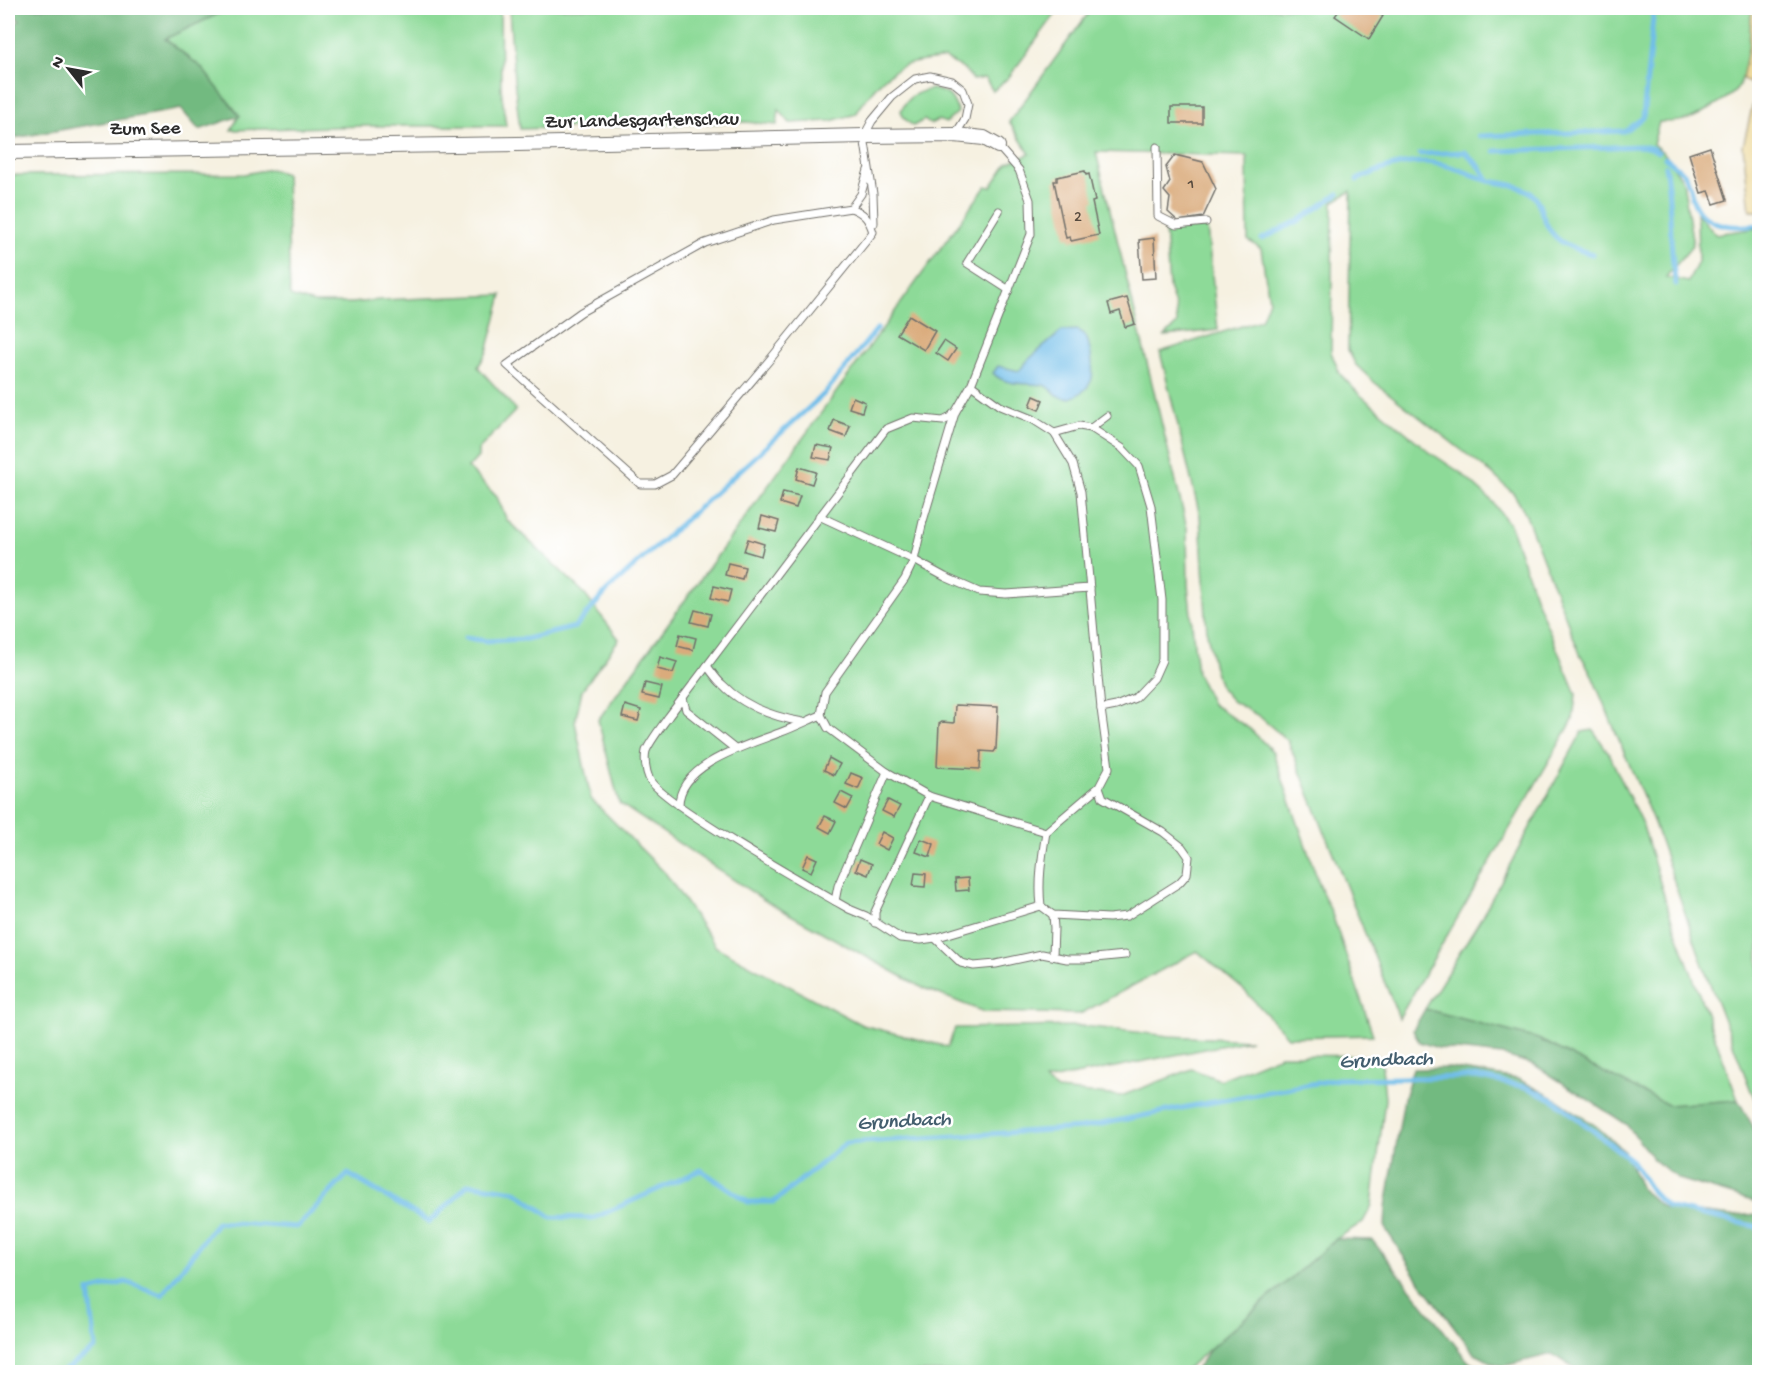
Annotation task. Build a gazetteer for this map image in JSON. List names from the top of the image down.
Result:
{
  "streets": {
    "street": ["Zur Landesgartenschau", "Zum See"]
  },
  "crossings": [
    ["Zur Landesgartenschau", "Zum See"]
  ],
  "water": ["Grundbach"],
  "house_numbers": ["1", "2"],
  "north": "top left"
}
